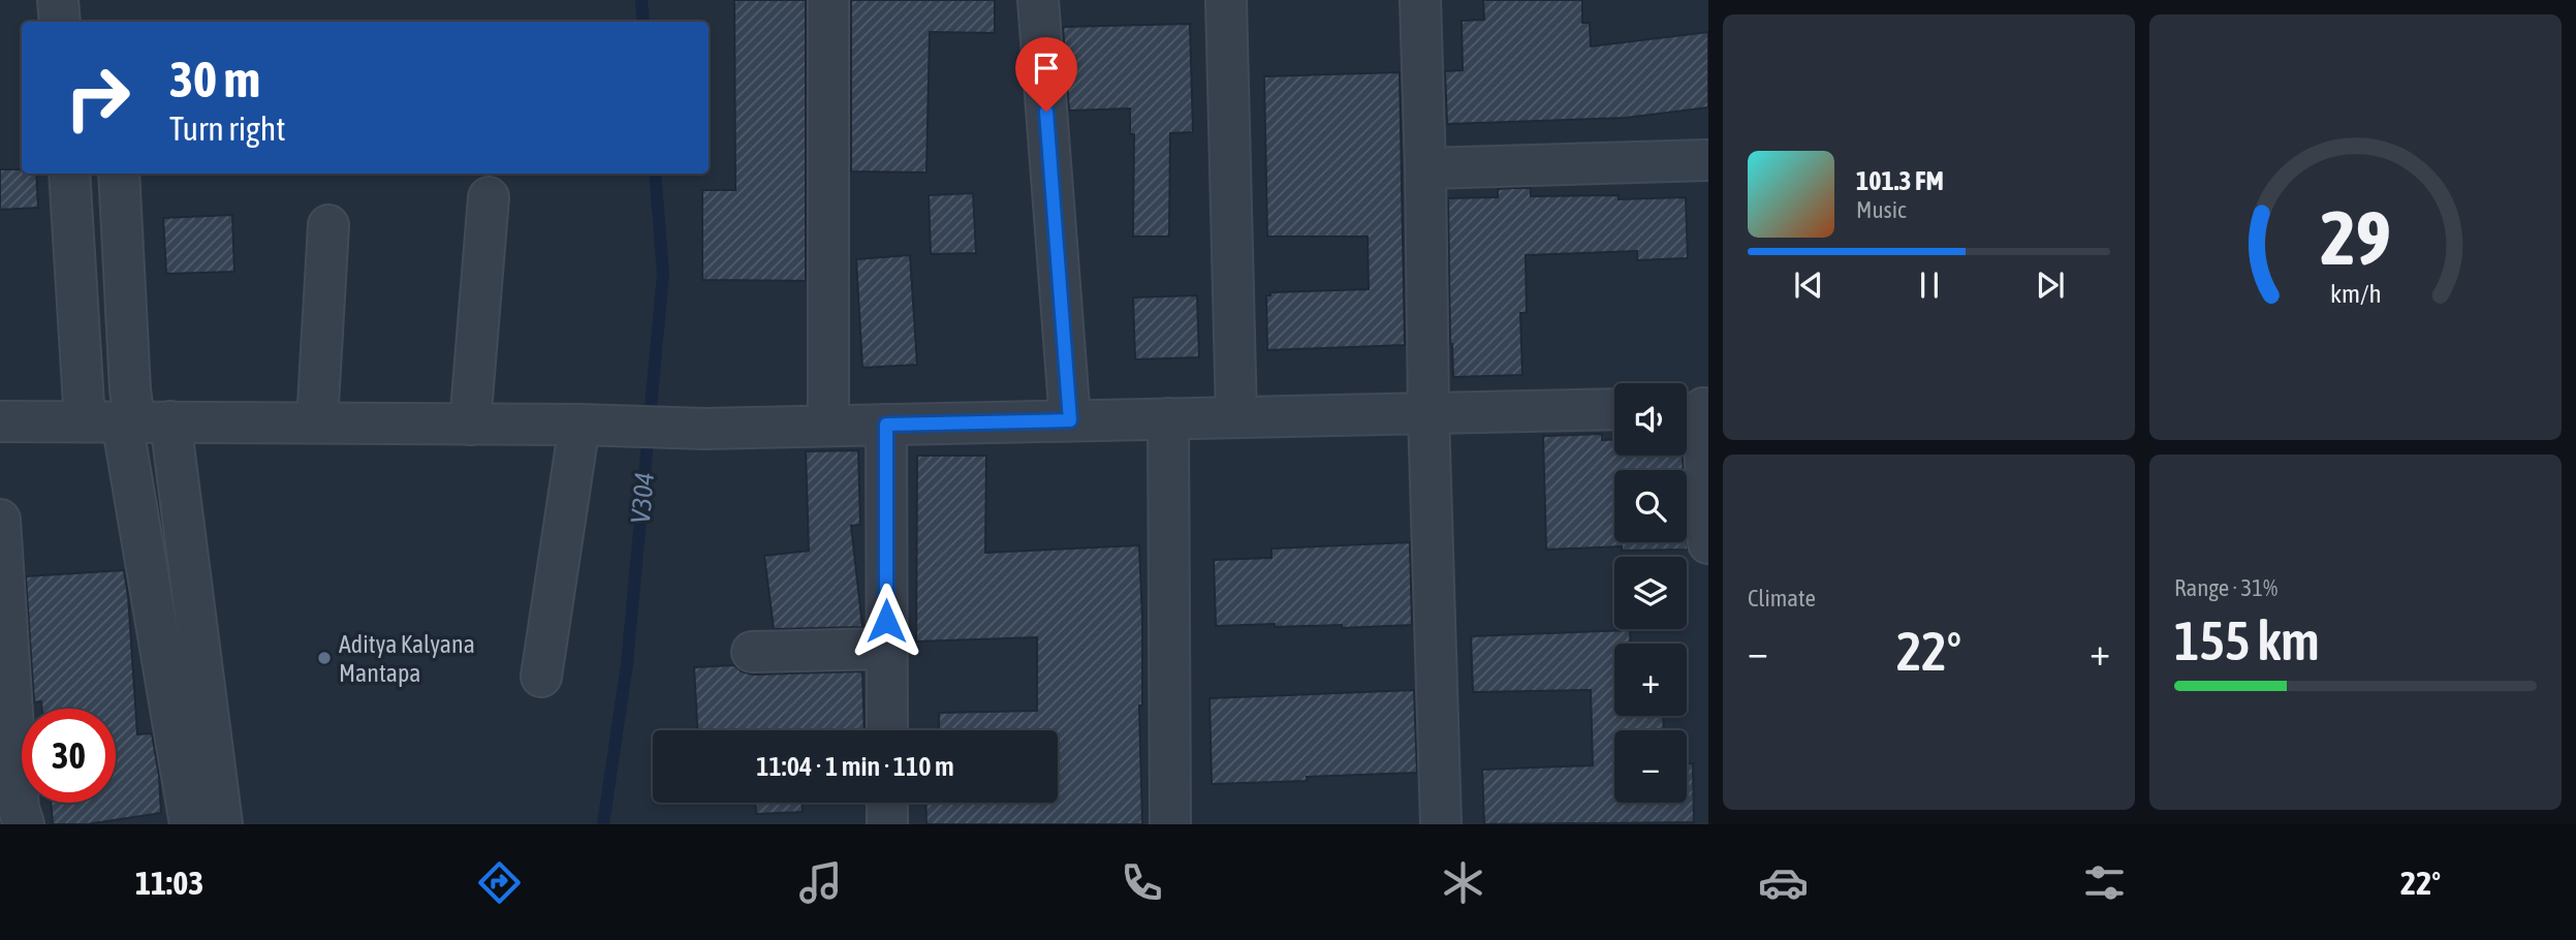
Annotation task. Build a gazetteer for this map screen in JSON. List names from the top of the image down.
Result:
{
  "water": ["V304"],
  "places": ["Aditya Kalyana Mantapa"],
  "page": {
    "turn": ["30 m", "Turn right"],
    "song": ["101.3 FM", "Music"],
    "map_buttons": ["+", "−"],
    "tile": [
      "Climate",
      ["Range · 31%", "155 km"]
    ],
    "heat": ["−", "22°", "+"],
    "limit": "30",
    "trip": "11:04 · 1 min · 110 m",
    "tabs": ["11:03", "22°"],
    "gauge": ["29", "km/h"]
  }
}
